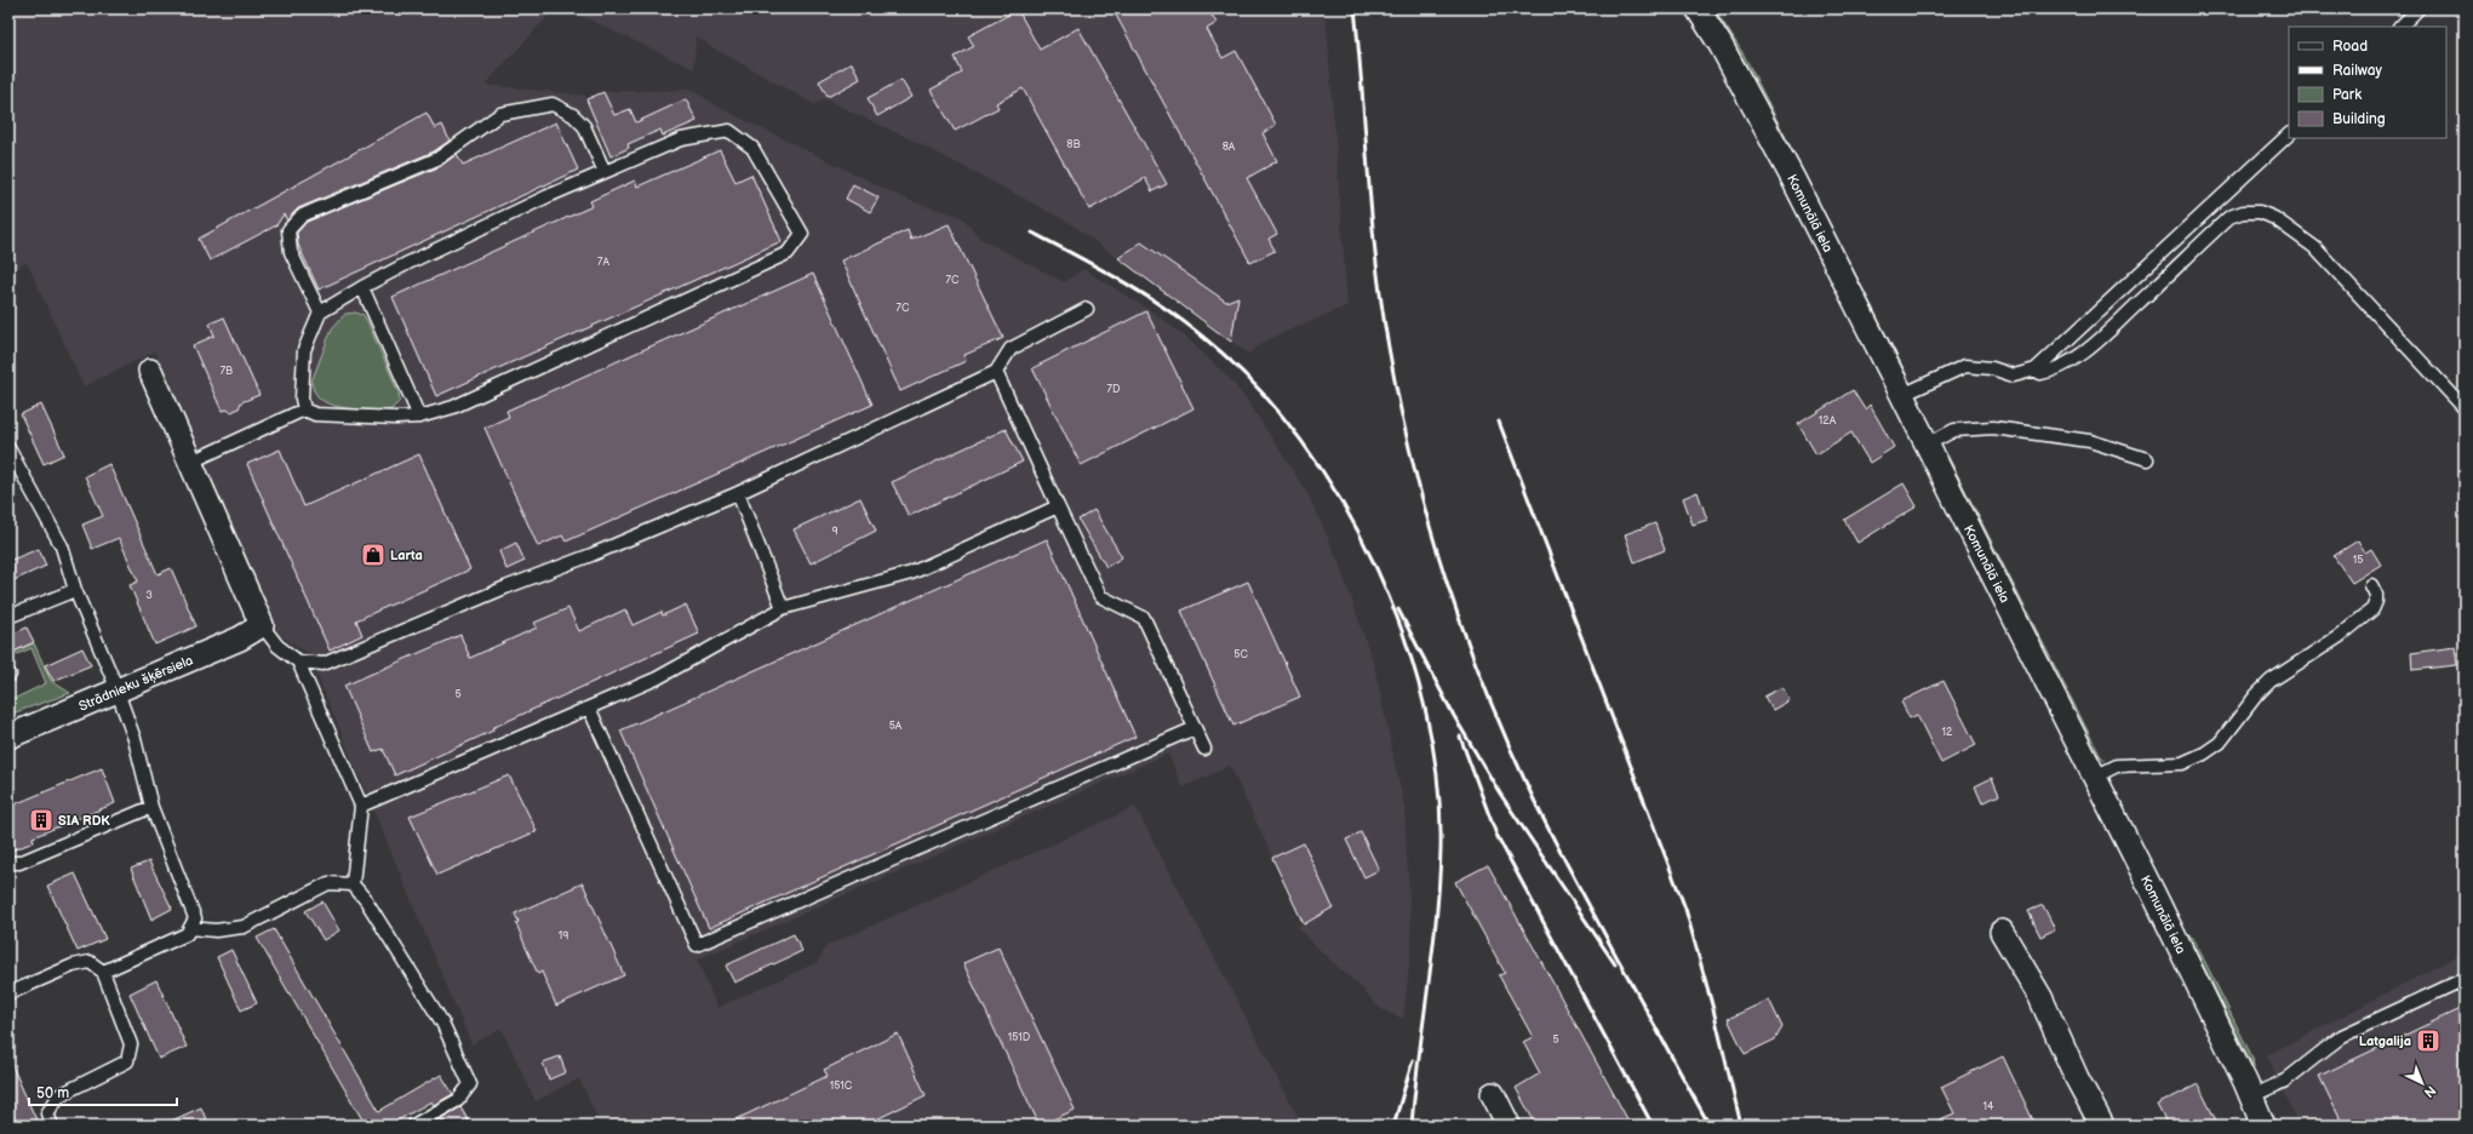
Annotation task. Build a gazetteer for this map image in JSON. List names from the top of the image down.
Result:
{
  "streets": {
    "street": ["Komunālā iela", "Strādnieku šķērsiela"]
  },
  "places": {
    "shop": ["Larta"],
    "building": ["SIA RDK", "Latgalija"]
  },
  "house_numbers": [
    "8B",
    "8A",
    "7A",
    "7C",
    "7C",
    "7B",
    "7D",
    "12A",
    "9",
    "15",
    "3",
    "5C",
    "5",
    "5A",
    "12",
    "19",
    "151D",
    "5",
    "151C",
    "14"
  ],
  "legend": [
    "Road",
    "Railway",
    "Park",
    "Building"
  ],
  "scale_bar": "50 m",
  "north": "bottom right"
}
